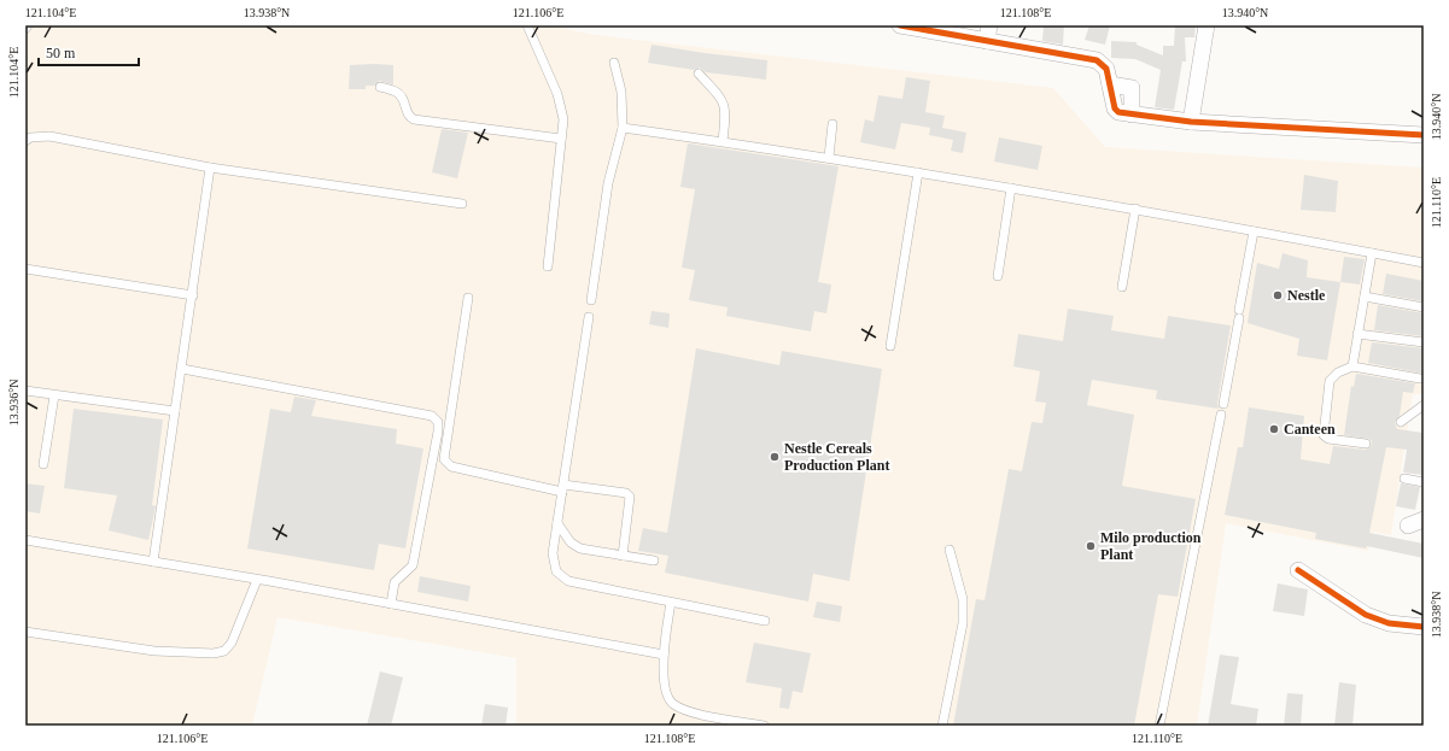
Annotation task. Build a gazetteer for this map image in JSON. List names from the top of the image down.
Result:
{
  "places": [
    "Nestle",
    "Canteen",
    "Nestle Cereals Production Plant",
    "Milo production Plant"
  ],
  "scale_bar": "50 m",
  "coordinates": [
    "121.104°E",
    "13.938°N",
    "121.106°E",
    "121.108°E",
    "13.940°N",
    "121.110°E",
    "13.936°N"
  ]
}
